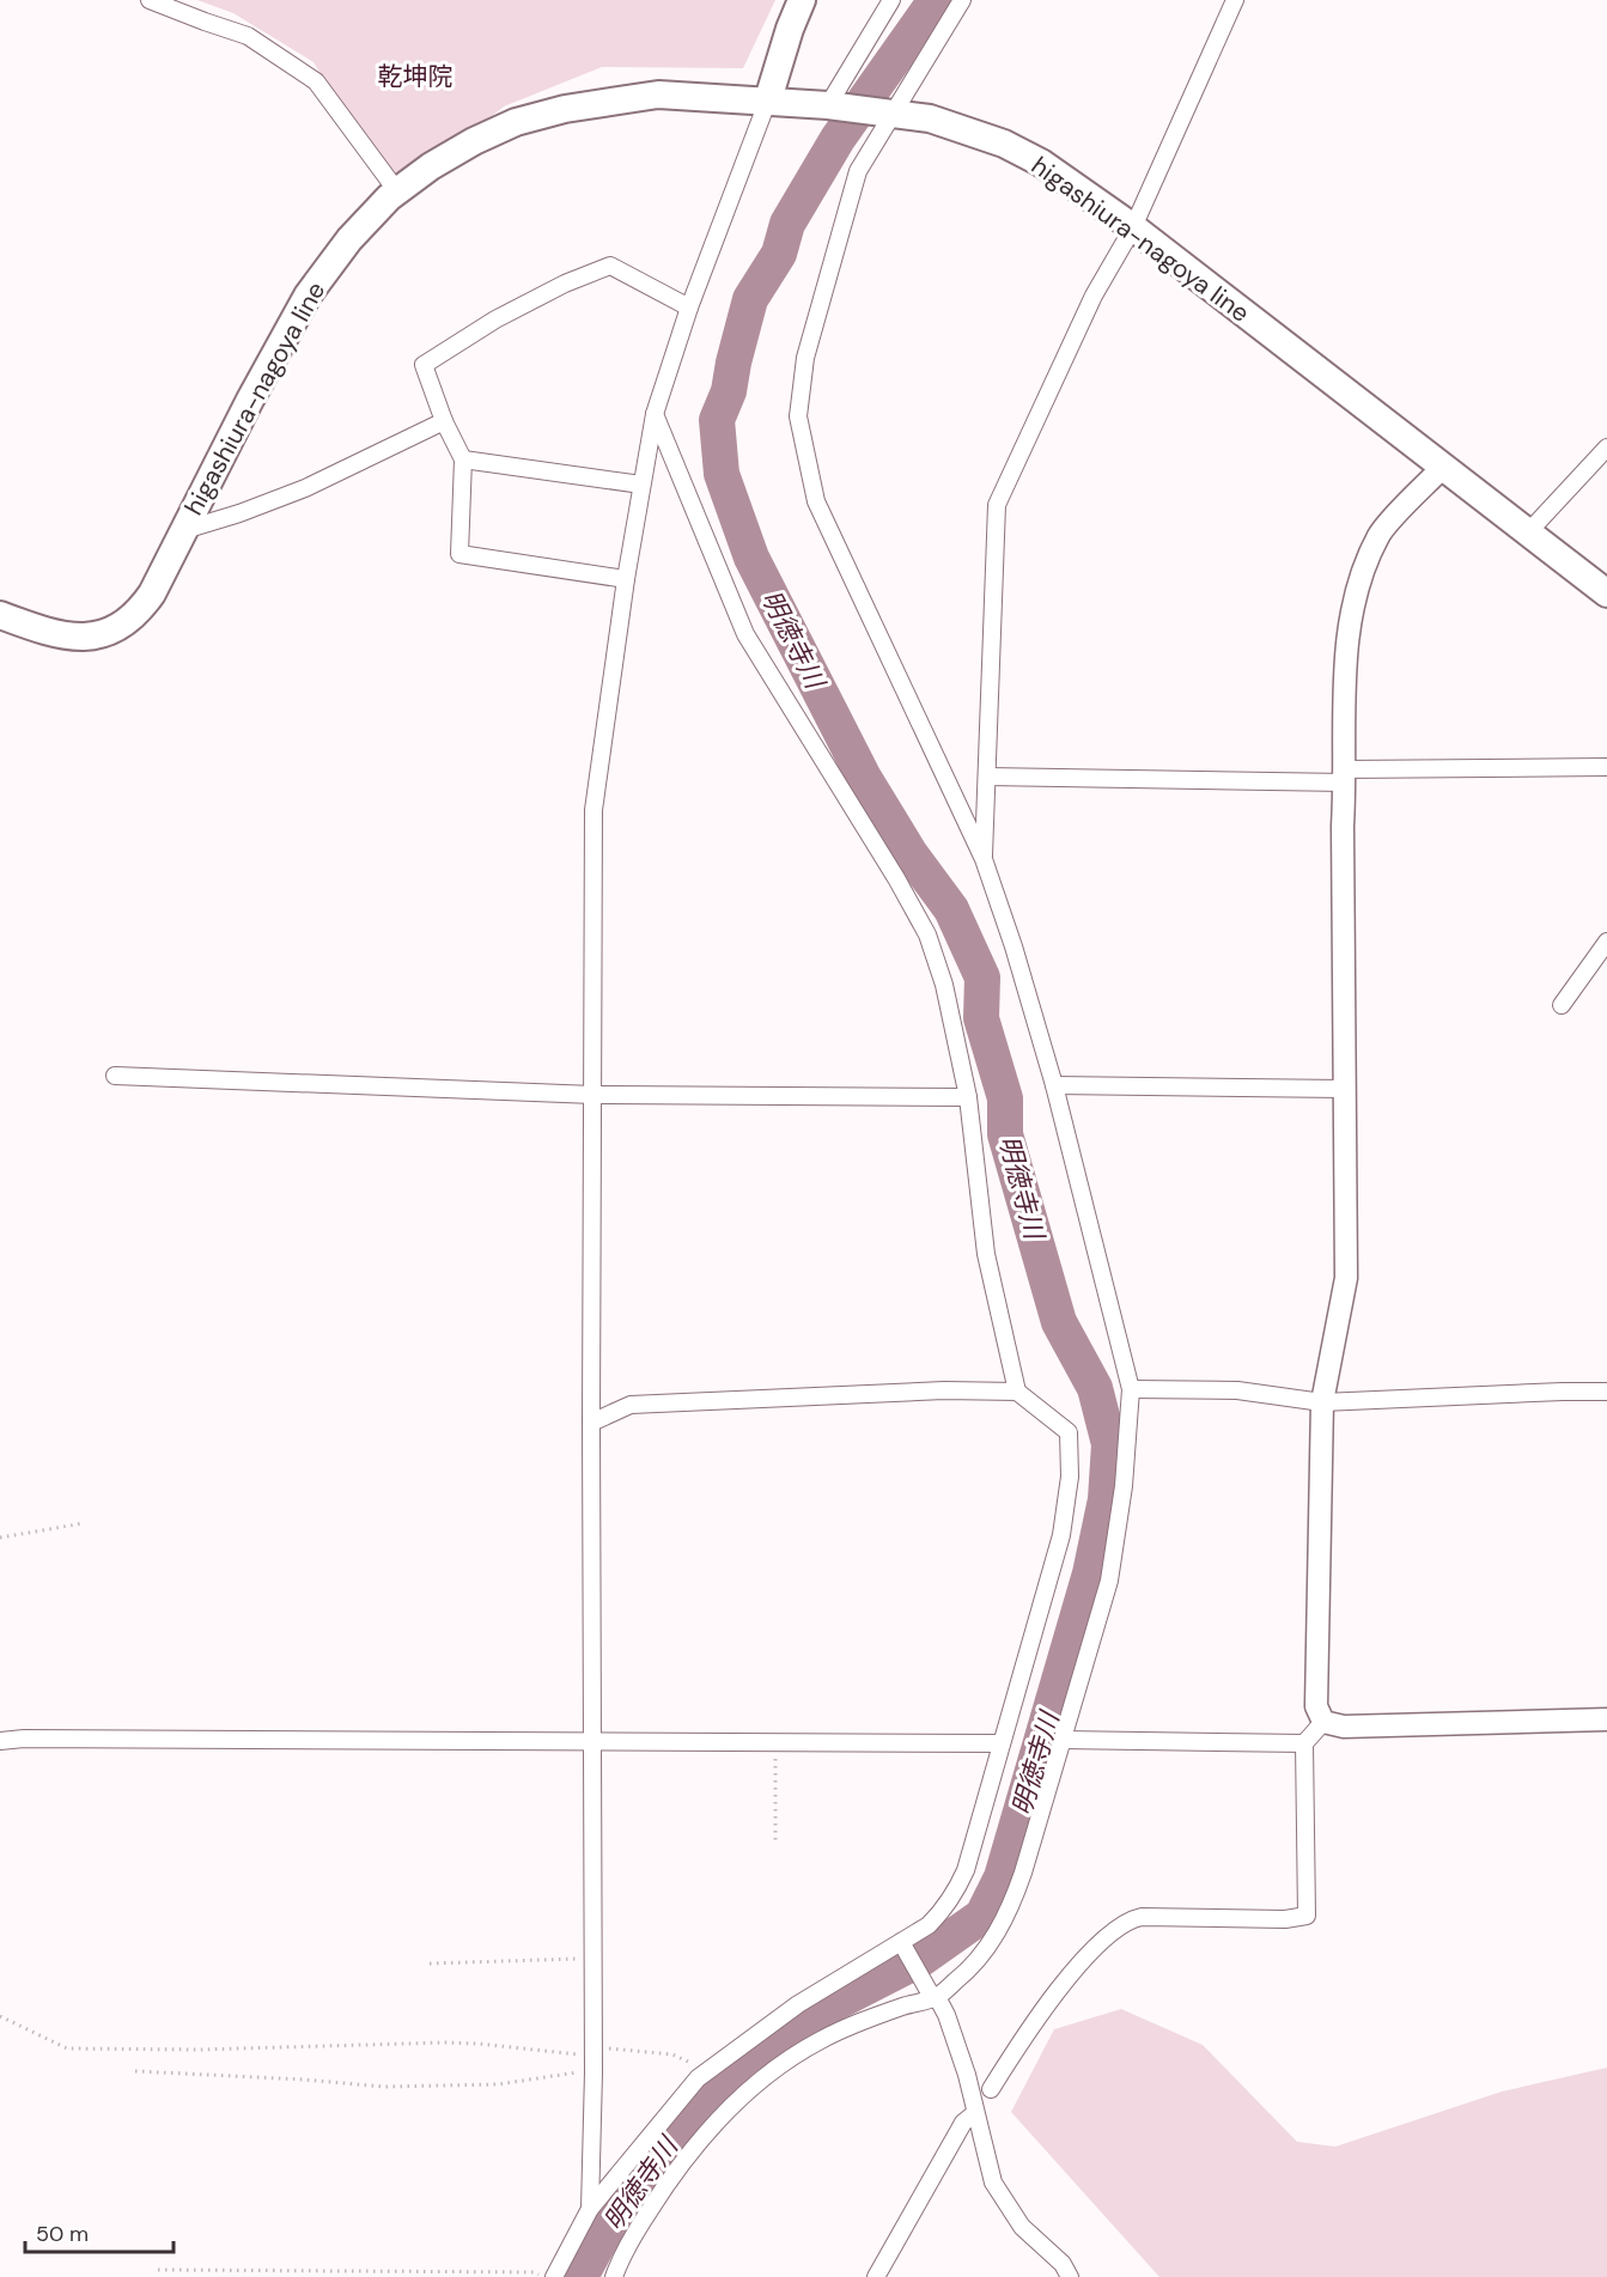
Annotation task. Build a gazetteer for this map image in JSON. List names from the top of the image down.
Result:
{
  "streets": {
    "main road": ["higashiura-nagoya line"]
  },
  "water": ["明徳寺川"],
  "parks": ["乾坤院"],
  "scale_bar": "50 m"
}
